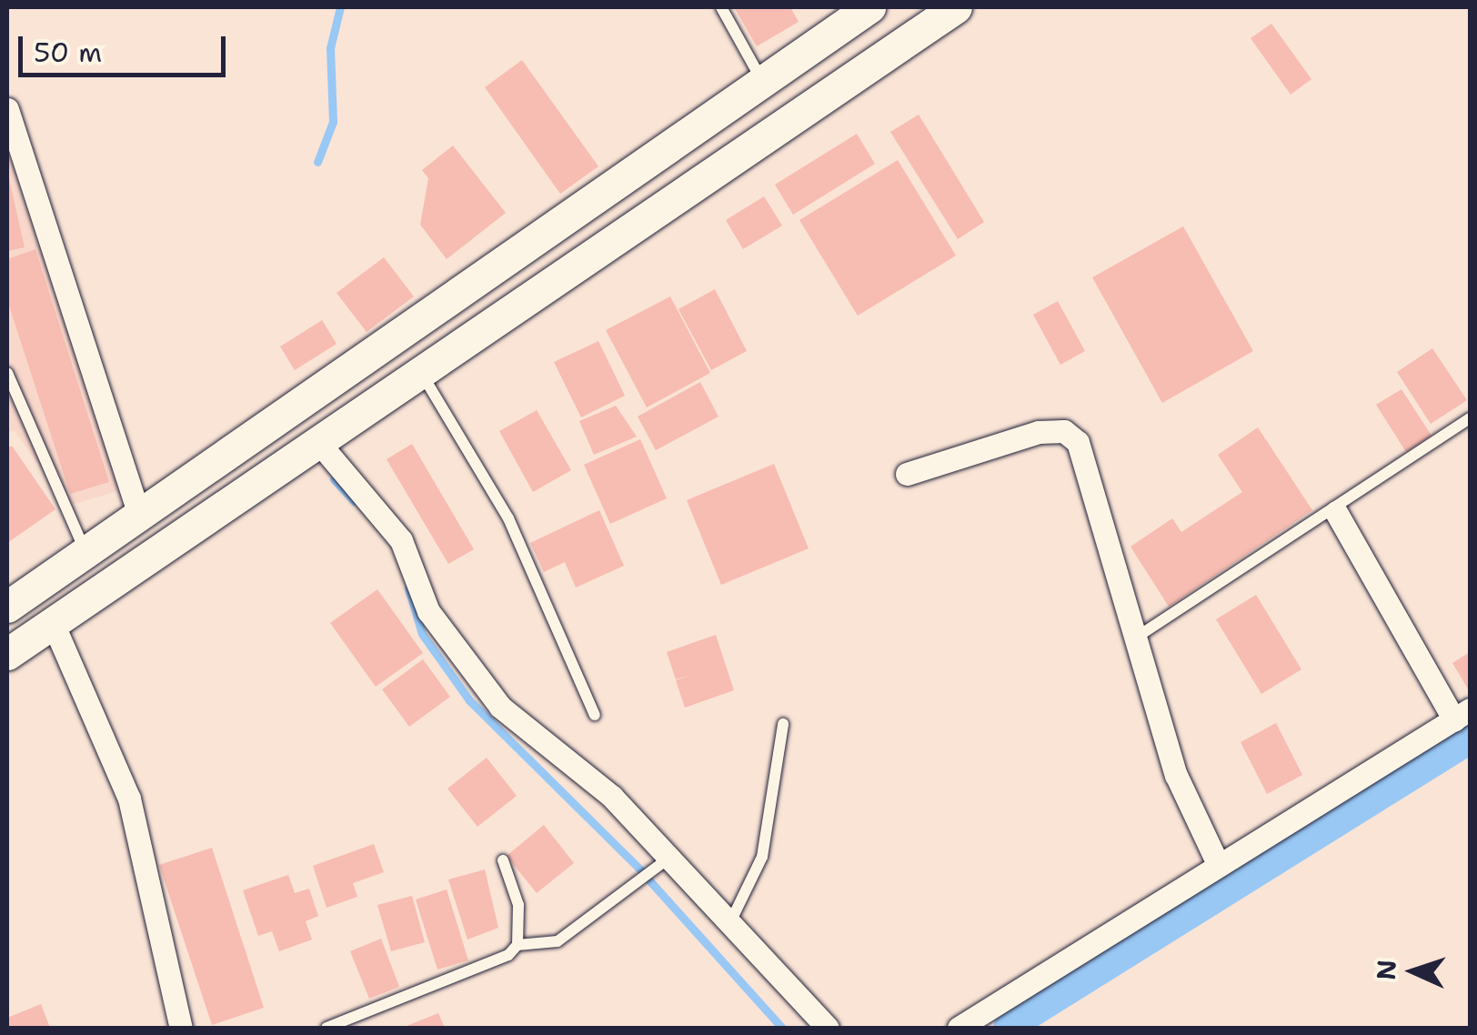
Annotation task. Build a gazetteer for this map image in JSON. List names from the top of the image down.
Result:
{
  "scale_bar": "50 m",
  "north": "left"
}
